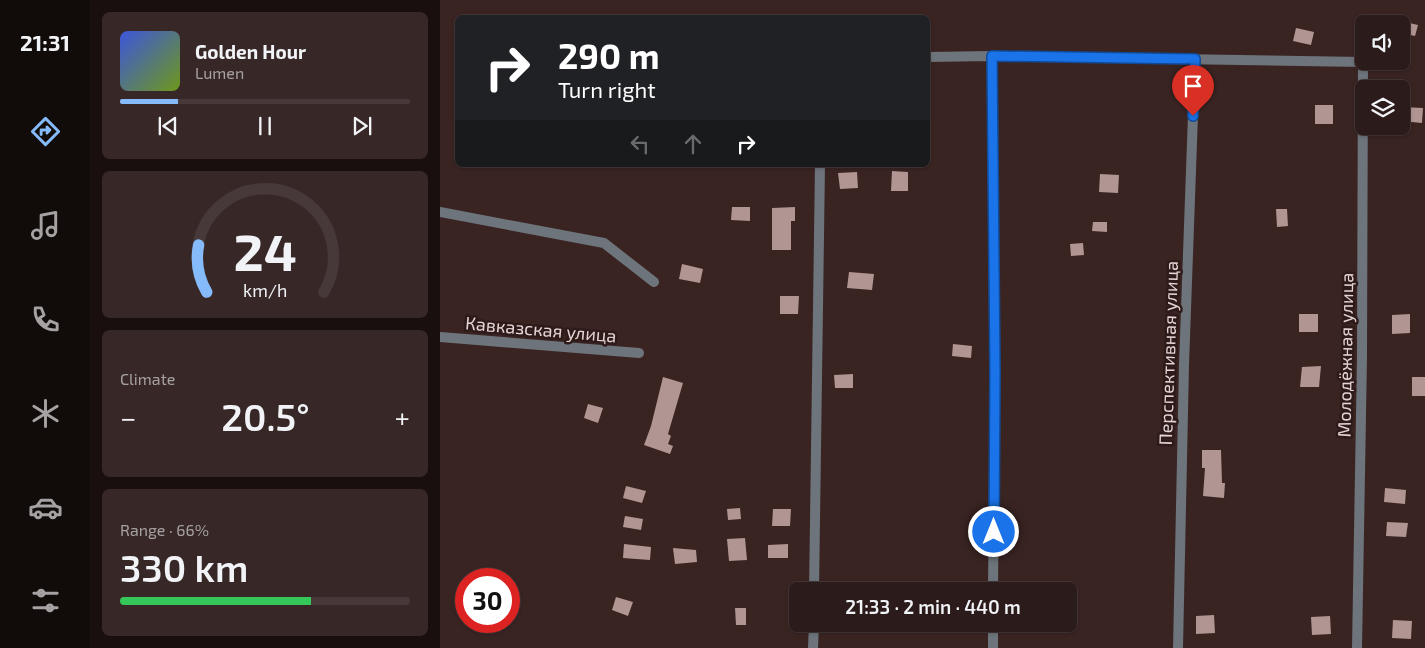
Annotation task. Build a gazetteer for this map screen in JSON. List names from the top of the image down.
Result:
{
  "streets": {
    "street": ["Кавказская улица", "Перспективная улица", "Молодёжная улица"]
  },
  "page": {
    "tabs": "21:31",
    "turn": ["290 m", "Turn right"],
    "song": ["Golden Hour", "Lumen"],
    "tile": [
      "Climate",
      ["Range · 66%", "330 km"]
    ],
    "heat": ["−", "20.5°", "+"],
    "limit": "30",
    "trip": "21:33 · 2 min · 440 m",
    "gauge": ["24", "km/h"]
  }
}
